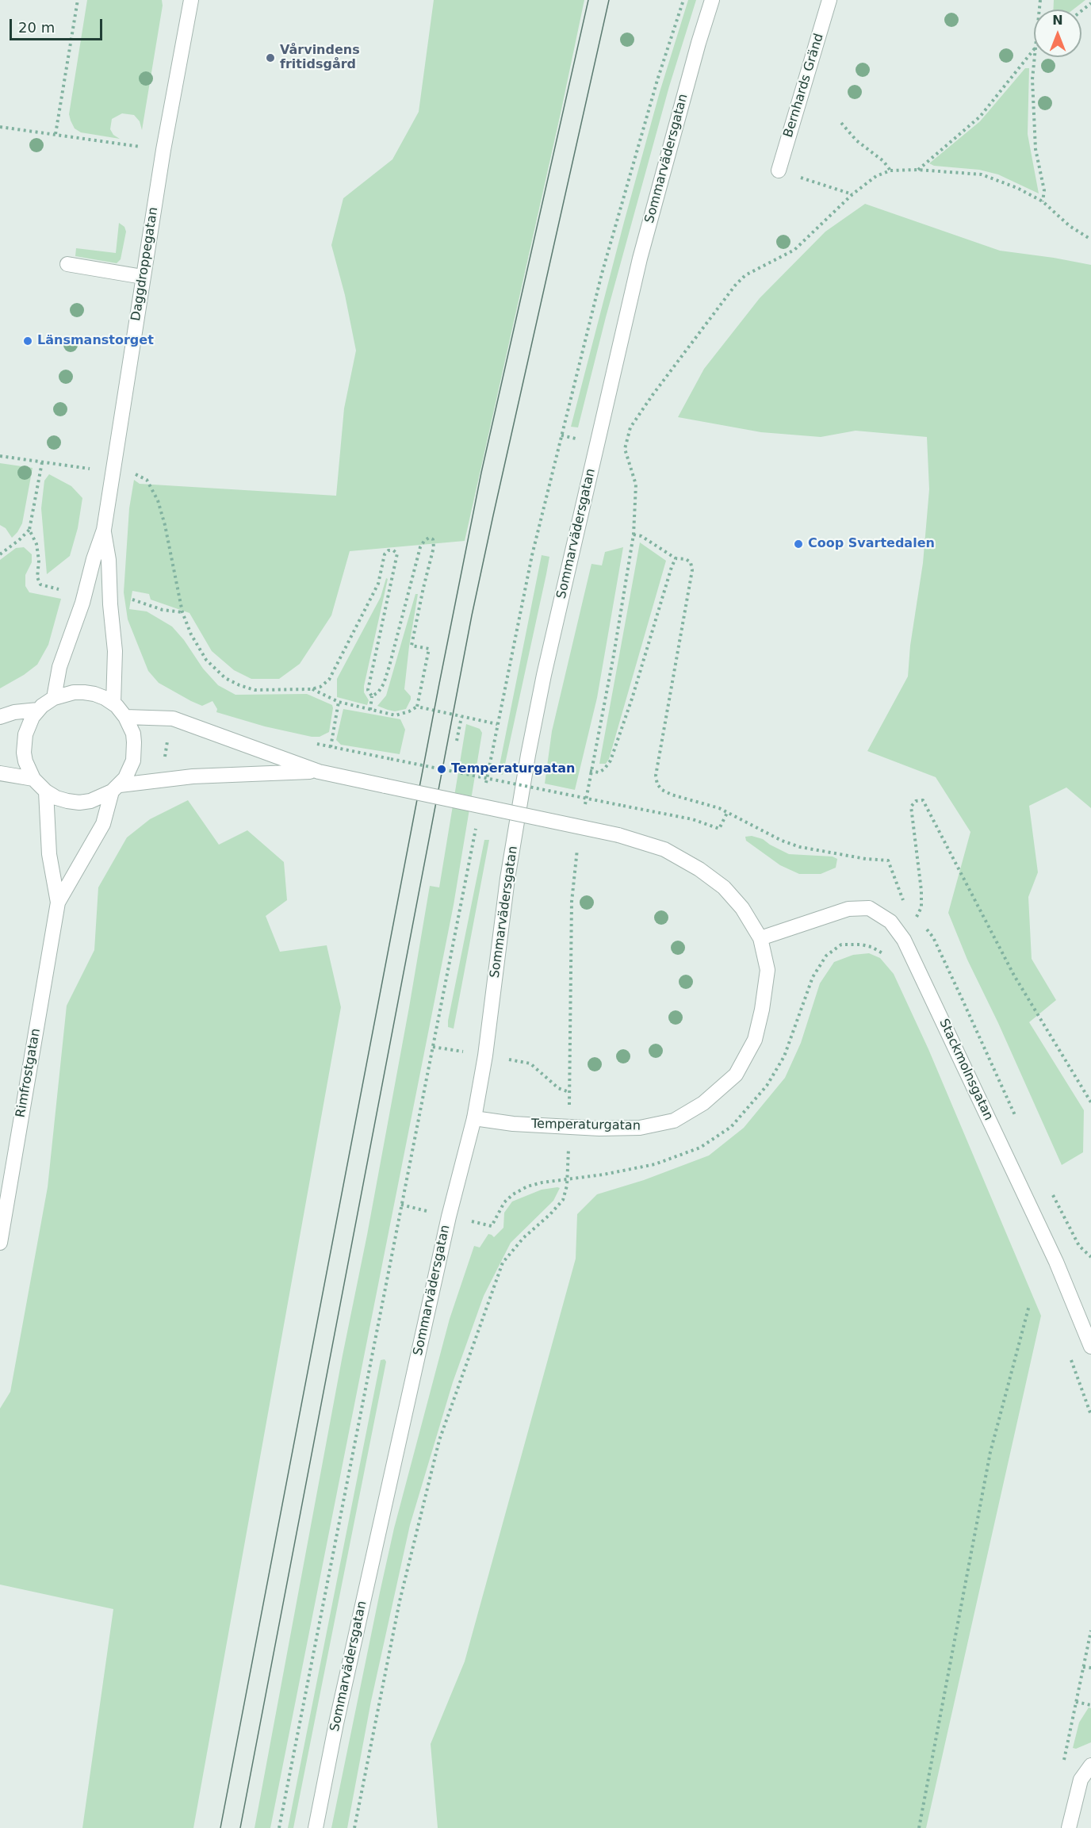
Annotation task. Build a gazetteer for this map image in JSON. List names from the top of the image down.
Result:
{
  "streets": {
    "street": [
      "Bernhards Gränd",
      "Sommarvädersgatan",
      "Daggdroppegatan",
      "Stackmolnsgatan",
      "Rimfrostgatan",
      "Temperaturgatan"
    ]
  },
  "crossings": [
    ["Sommarvädersgatan", "Temperaturgatan"],
    ["Daggdroppegatan", "Rimfrostgatan"],
    ["Daggdroppegatan", "Temperaturgatan"],
    ["Stackmolnsgatan", "Temperaturgatan"],
    ["Rimfrostgatan", "Temperaturgatan"]
  ],
  "places": [
    "Vårvindens fritidsgård",
    "Länsmanstorget",
    "Coop Svartedalen",
    "Temperaturgatan"
  ],
  "scale_bar": "20 m",
  "north": "top"
}
